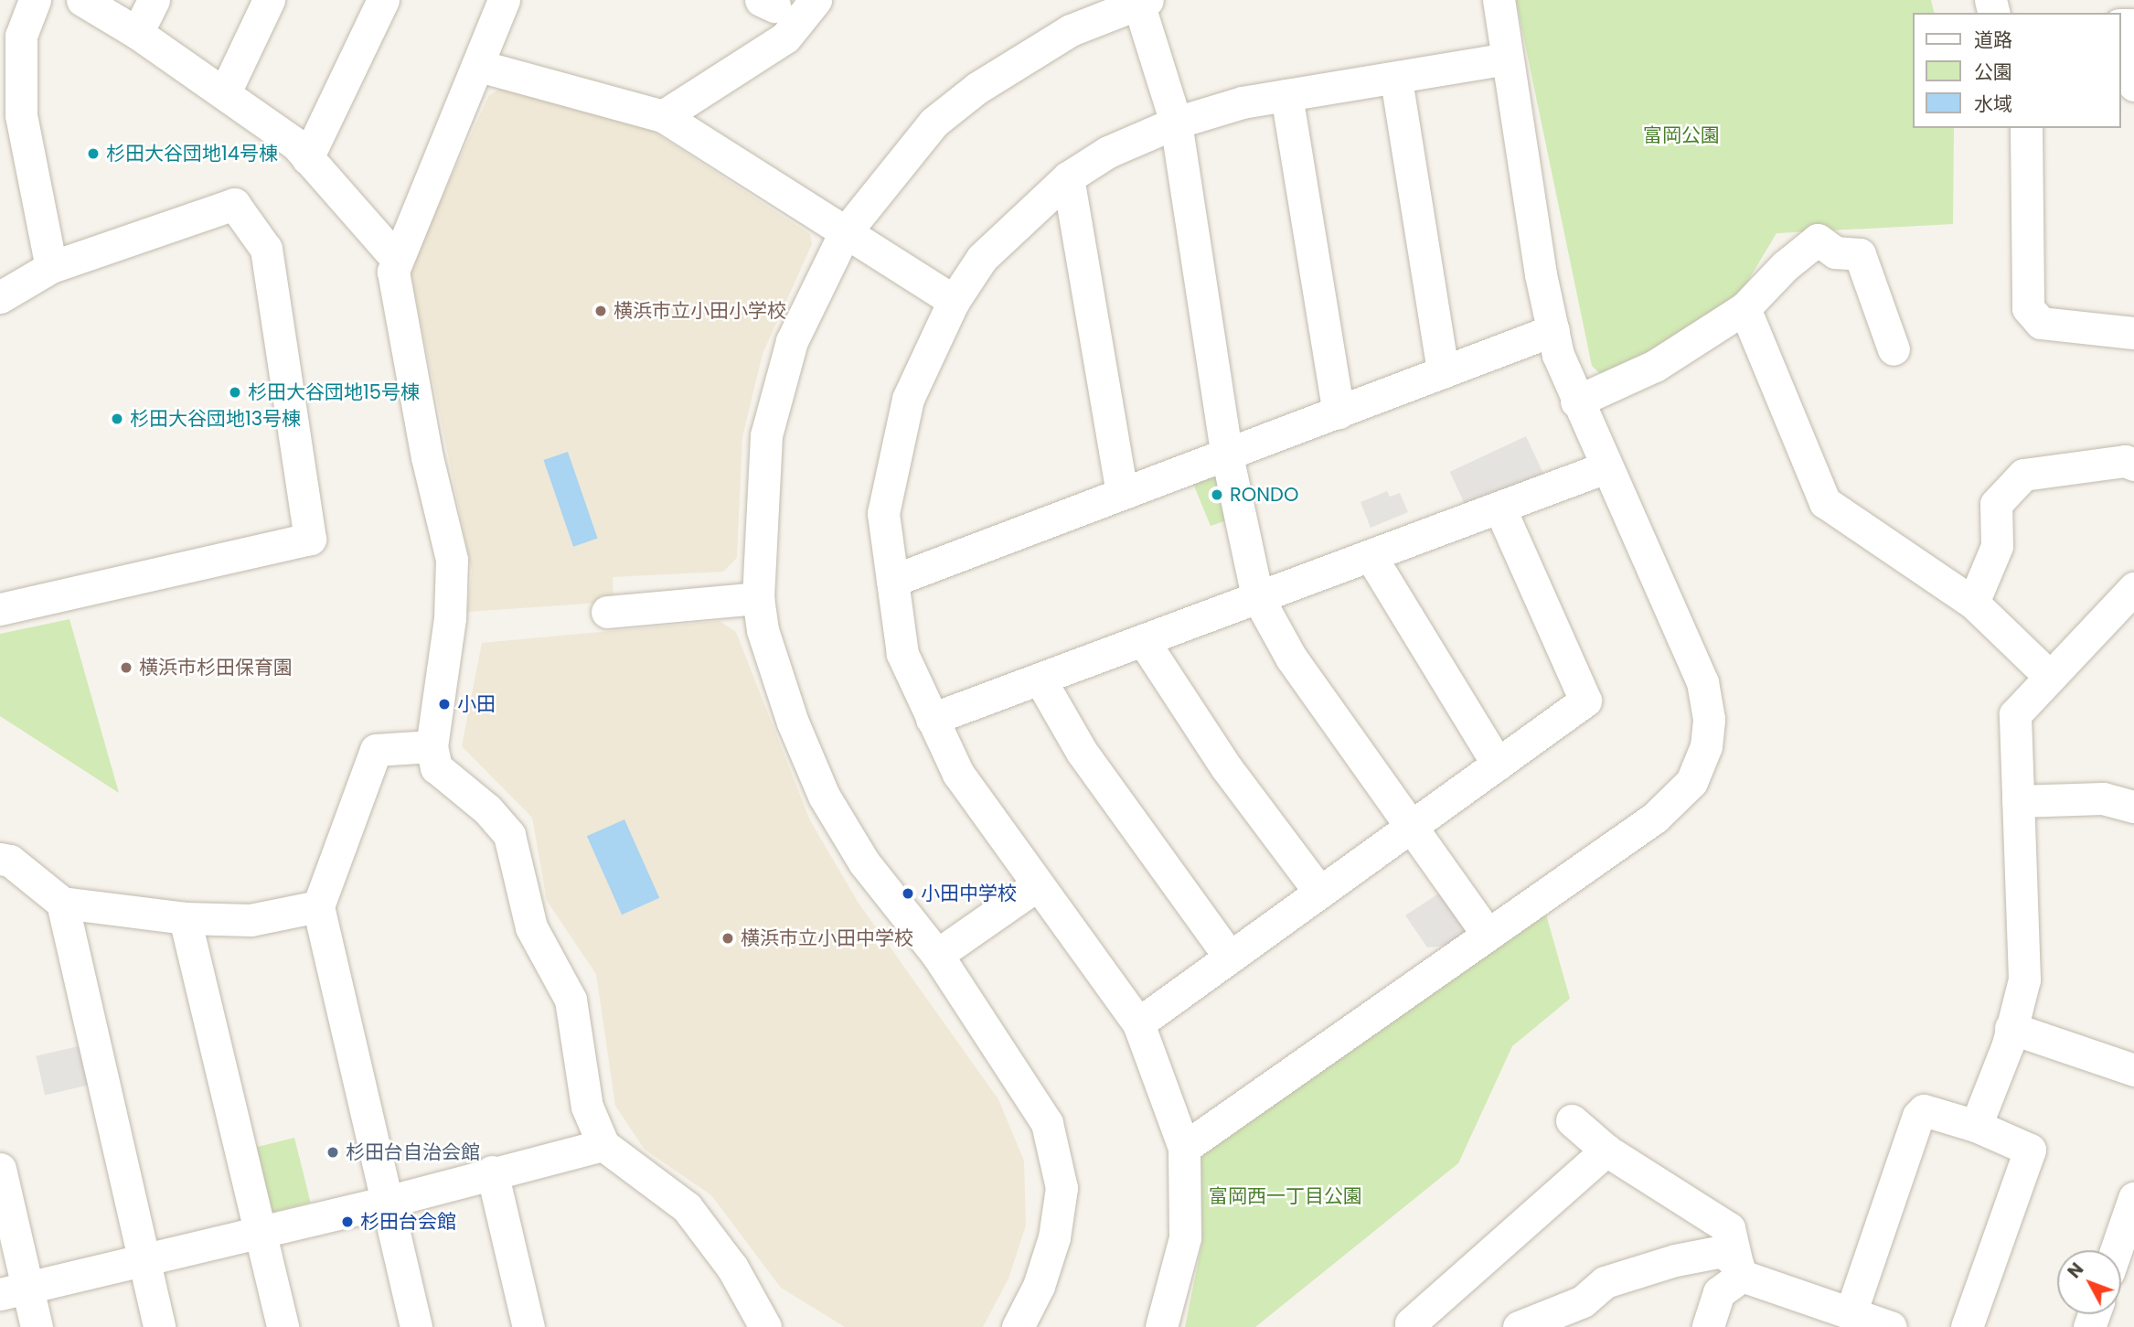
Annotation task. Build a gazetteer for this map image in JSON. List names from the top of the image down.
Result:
{
  "parks": ["富岡公園", "富岡西一丁目公園"],
  "places": [
    "杉田大谷団地14号棟",
    "横浜市立小田小学校",
    "杉田大谷団地15号棟",
    "杉田大谷団地13号棟",
    "RONDO",
    "横浜市杉田保育園",
    "小田",
    "小田中学校",
    "横浜市立小田中学校",
    "杉田台自治会館",
    "杉田台会館"
  ],
  "legend": ["道路", "公園", "水域"],
  "north": "top left"
}
